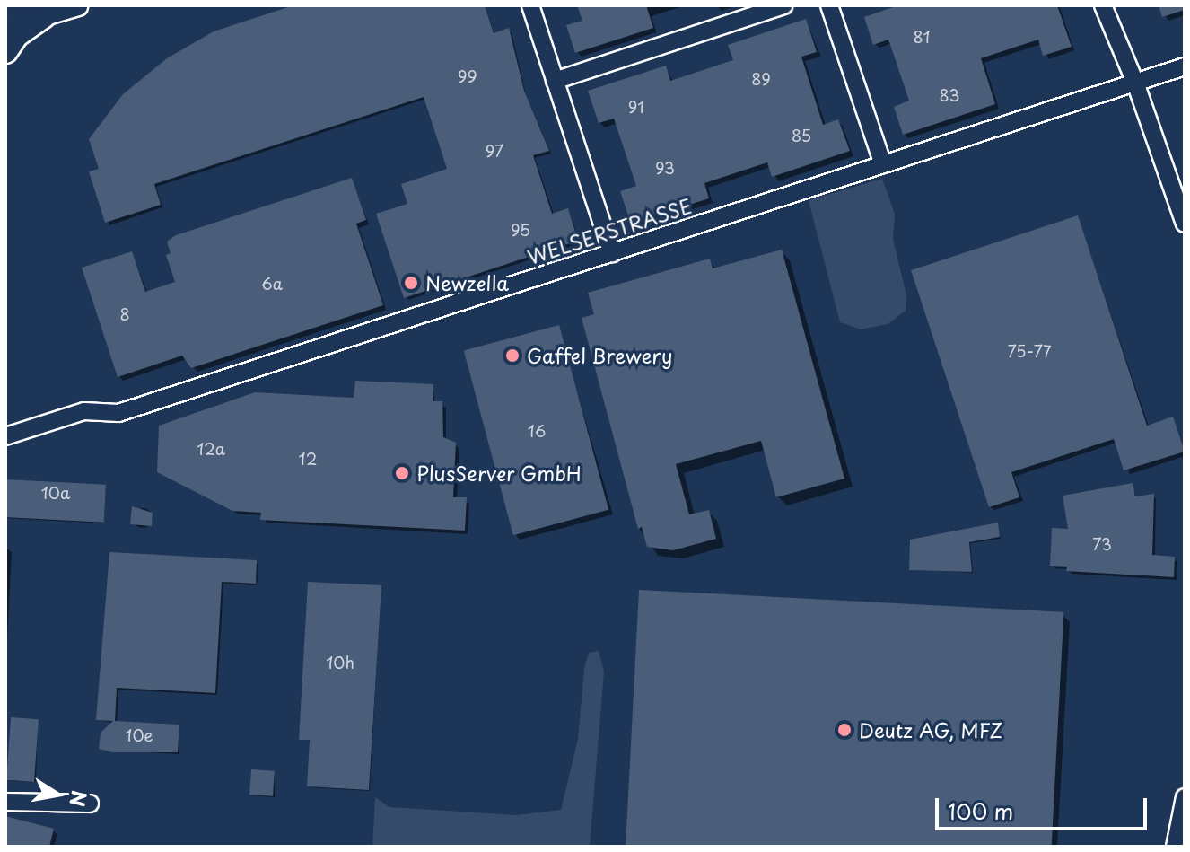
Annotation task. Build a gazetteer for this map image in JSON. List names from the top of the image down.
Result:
{
  "streets": {
    "street": ["WELSERSTRASSE"]
  },
  "places": [
    "Newzella",
    "Gaffel Brewery",
    "PlusServer GmbH",
    "Deutz AG, MFZ"
  ],
  "house_numbers": [
    "81",
    "99",
    "89",
    "83",
    "91",
    "85",
    "97",
    "93",
    "95",
    "6a",
    "8",
    "75-77",
    "16",
    "12a",
    "12",
    "10a",
    "73",
    "10h",
    "10e"
  ],
  "scale_bar": "100 m",
  "north": "right"
}
